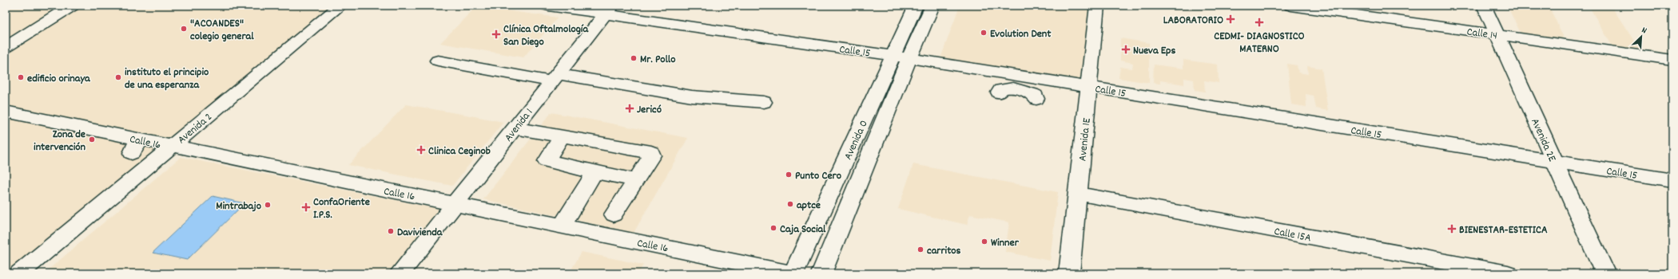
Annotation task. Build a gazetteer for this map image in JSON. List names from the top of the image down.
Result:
{
  "streets": {
    "street": [
      "Calle 14",
      "Calle 15",
      "Avenida 1",
      "Avenida 2",
      "Avenida 0",
      "Avenida 1E",
      "Avenida 2E",
      "Calle 16",
      "Calle 15A"
    ]
  },
  "crossings": [
    ["Calle 14", "Avenida 2E"],
    ["Calle 15", "Avenida 1"],
    ["Calle 15", "Avenida 0"],
    ["Calle 15", "Avenida 1E"],
    ["Calle 15", "Avenida 2E"],
    ["Avenida 1", "Calle 16"],
    ["Avenida 2", "Calle 16"],
    ["Avenida 0", "Calle 16"],
    ["Avenida 1E", "Calle 15A"]
  ],
  "places": {
    "health": [
      "LABORATORIO",
      "CEDMI- DIAGNOSTICO MATERNO",
      "Clínica Oftalmología San Diego",
      "Nueva Eps",
      "Jericó",
      "Clinica Ceginob",
      "ConfaOriente I.P.S.",
      "BIENESTAR-ESTETICA"
    ],
    "other": [
      "\"ACOANDES\" colegio general",
      "Evolution Dent",
      "Mr. Pollo",
      "edificio orinaya",
      "instituto el principio de una esperanza",
      "Zona de intervención",
      "Punto Cero",
      "aptce",
      "Mintrabajo",
      "Caja Social",
      "Davivienda",
      "Winner",
      "carritos"
    ]
  },
  "north": "top right"
}
